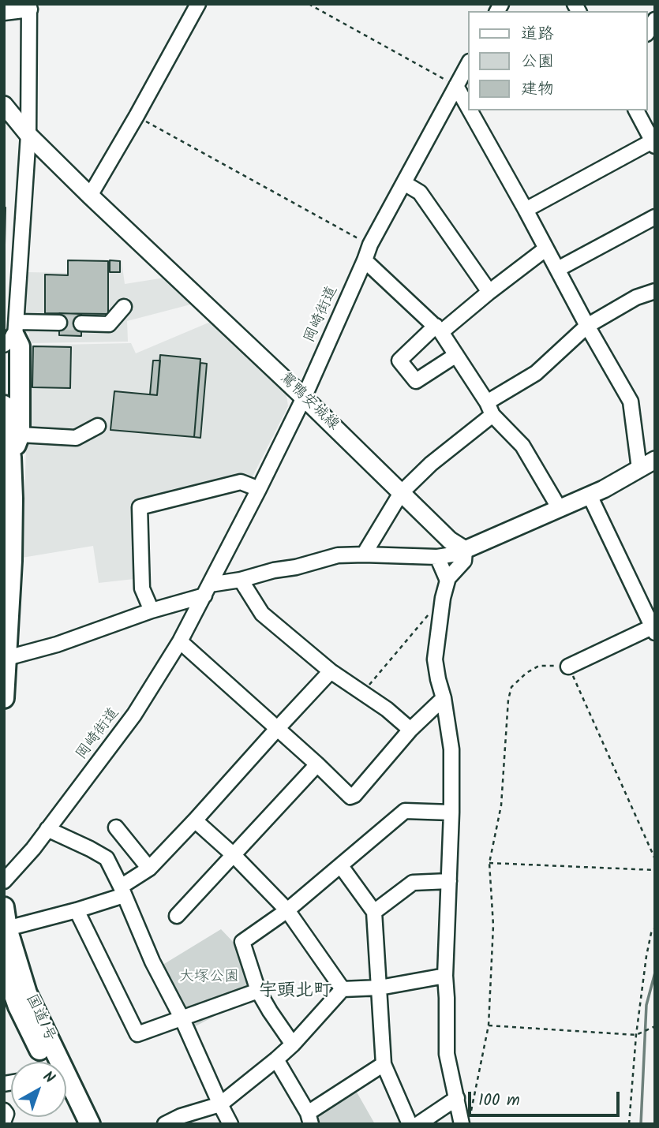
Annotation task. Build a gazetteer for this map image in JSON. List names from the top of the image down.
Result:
{
  "streets": {
    "highway": ["国道1号"],
    "main road": ["鴛鴨安城線"],
    "street": ["岡崎街道"]
  },
  "crossings": [
    ["岡崎街道", "鴛鴨安城線"]
  ],
  "districts": ["宇頭北町"],
  "parks": ["大塚公園"],
  "legend": ["道路", "公園", "建物"],
  "scale_bar": "100 m",
  "north": "top right"
}
